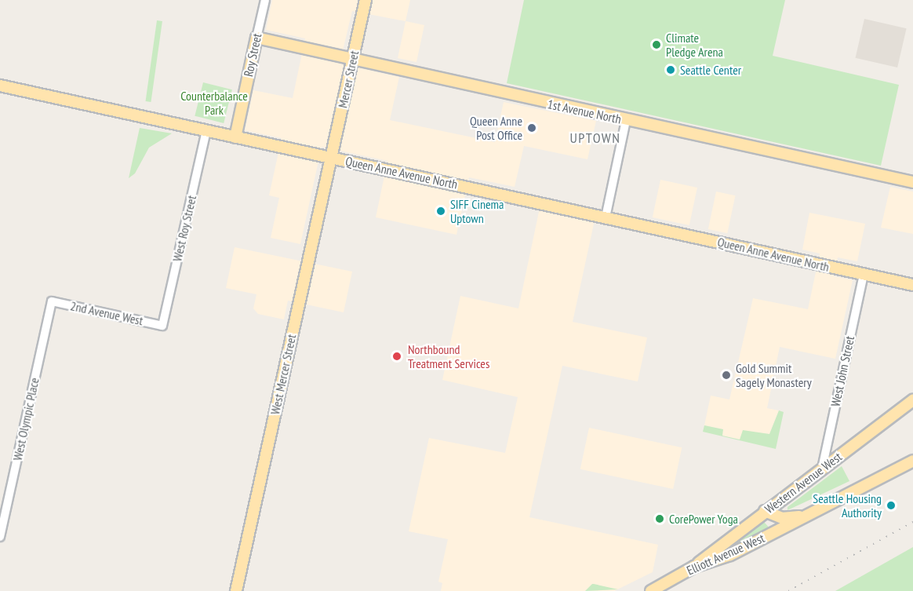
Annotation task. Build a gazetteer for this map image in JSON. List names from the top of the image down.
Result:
{
  "streets": {
    "main road": [
      "Roy Street",
      "Mercer Street",
      "1st Avenue North",
      "Queen Anne Avenue North",
      "West Mercer Street",
      "Western Avenue West",
      "Elliott Avenue West"
    ],
    "street": [
      "West Roy Street",
      "2nd Avenue West",
      "West John Street",
      "West Olympic Place"
    ]
  },
  "crossings": [
    ["Roy Street", "1st Avenue North"],
    ["Roy Street", "Queen Anne Avenue North"],
    ["Mercer Street", "1st Avenue North"],
    ["Mercer Street", "Queen Anne Avenue North"],
    ["Mercer Street", "West Mercer Street"],
    ["Queen Anne Avenue North", "West Roy Street"],
    ["Queen Anne Avenue North", "West John Street"],
    ["Queen Anne Avenue North", "West Mercer Street"],
    ["West Roy Street", "2nd Avenue West"],
    ["2nd Avenue West", "West Olympic Place"],
    ["West John Street", "Western Avenue West"],
    ["Western Avenue West", "Elliott Avenue West"]
  ],
  "districts": ["UPTOWN"],
  "parks": ["Counterbalance Park"],
  "places": [
    "Climate Pledge Arena",
    "Seattle Center",
    "Queen Anne Post Office",
    "SIFF Cinema Uptown",
    "Northbound Treatment Services",
    "Gold Summit Sagely Monastery",
    "Seattle Housing Authority",
    "CorePower Yoga"
  ]
}
